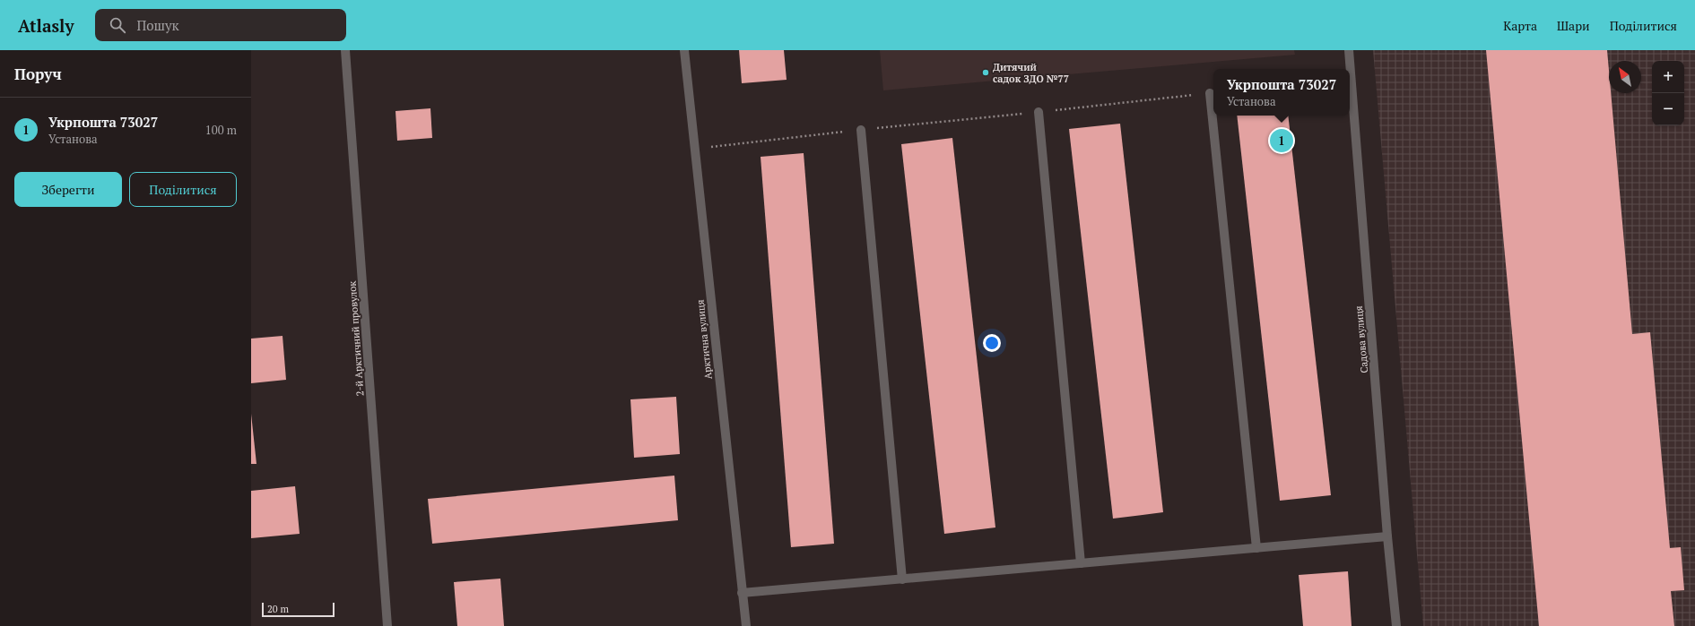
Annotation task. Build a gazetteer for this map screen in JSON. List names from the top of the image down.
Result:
{
  "streets": {
    "street": ["2-й Арктичний провулок", "Арктична вулиця", "Садова вулиця"]
  },
  "places": ["Дитячий садок ЗДО №77"],
  "scale_bar": "20 m",
  "north": "top left",
  "page": {
    "header": "Atlasly",
    "search": "Пошук",
    "nav": ["Карта", "Шари", "Поділитися"],
    "heading": "Поруч",
    "map_buttons": ["+", "−"],
    "popup": ["Укрпошта 73027", "Установа"],
    "list": [
      {
        "mark": "1",
        "name": "Укрпошта 73027",
        "note": "Установа",
        "value": "100 m"
      }
    ],
    "pins": "1",
    "buttons": ["Зберегти", "Поділитися"],
    "scale": "20 m"
  }
}
